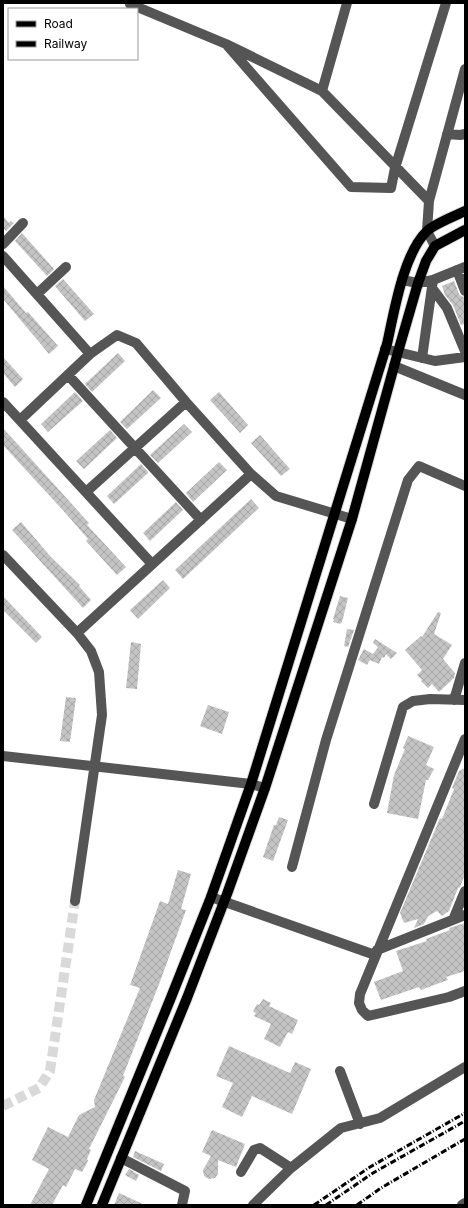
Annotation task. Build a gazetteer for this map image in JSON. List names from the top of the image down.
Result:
{
  "legend": ["Road", "Railway"]
}
